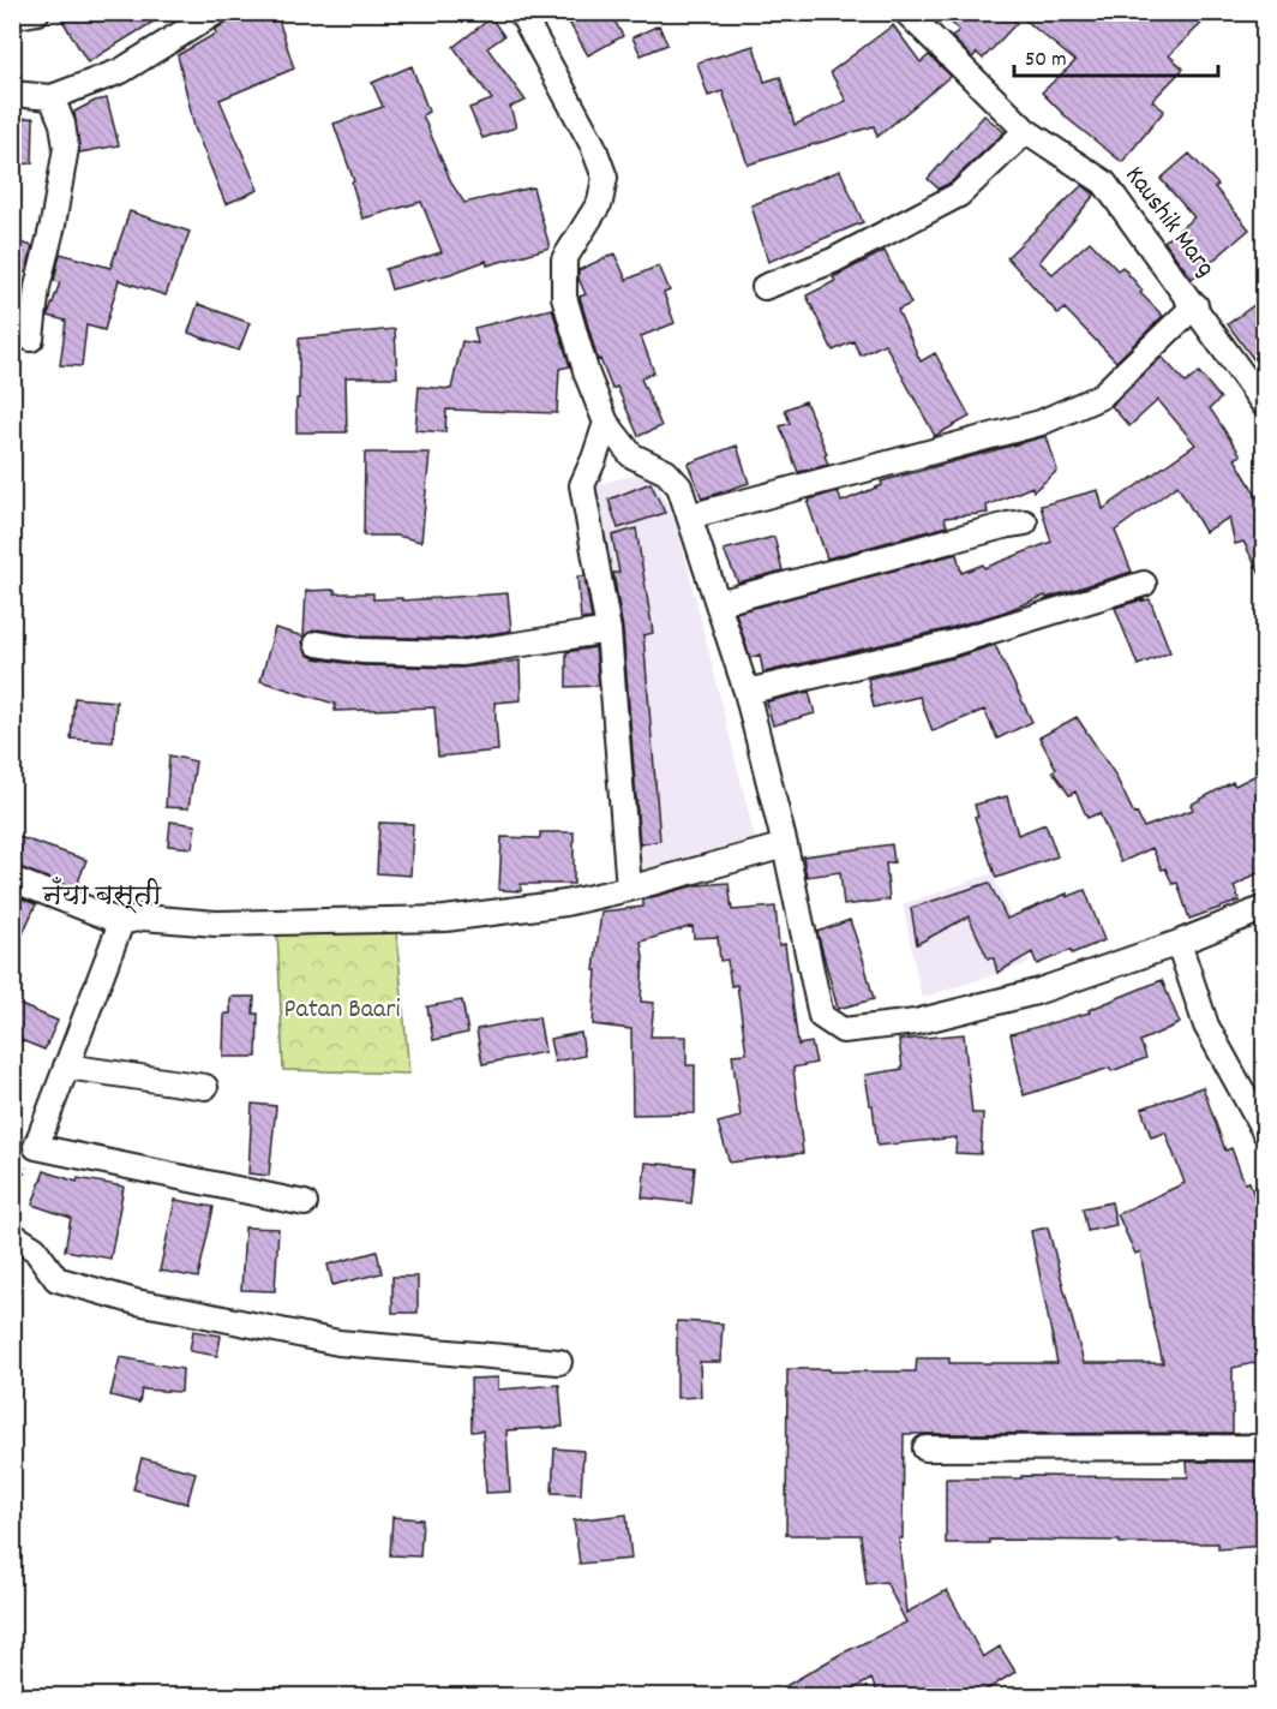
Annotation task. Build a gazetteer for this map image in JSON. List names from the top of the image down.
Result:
{
  "streets": {
    "street": ["Kaushik Marg"]
  },
  "districts": ["नँया बस्ती"],
  "parks": ["Patan Baari"],
  "scale_bar": "50 m"
}
